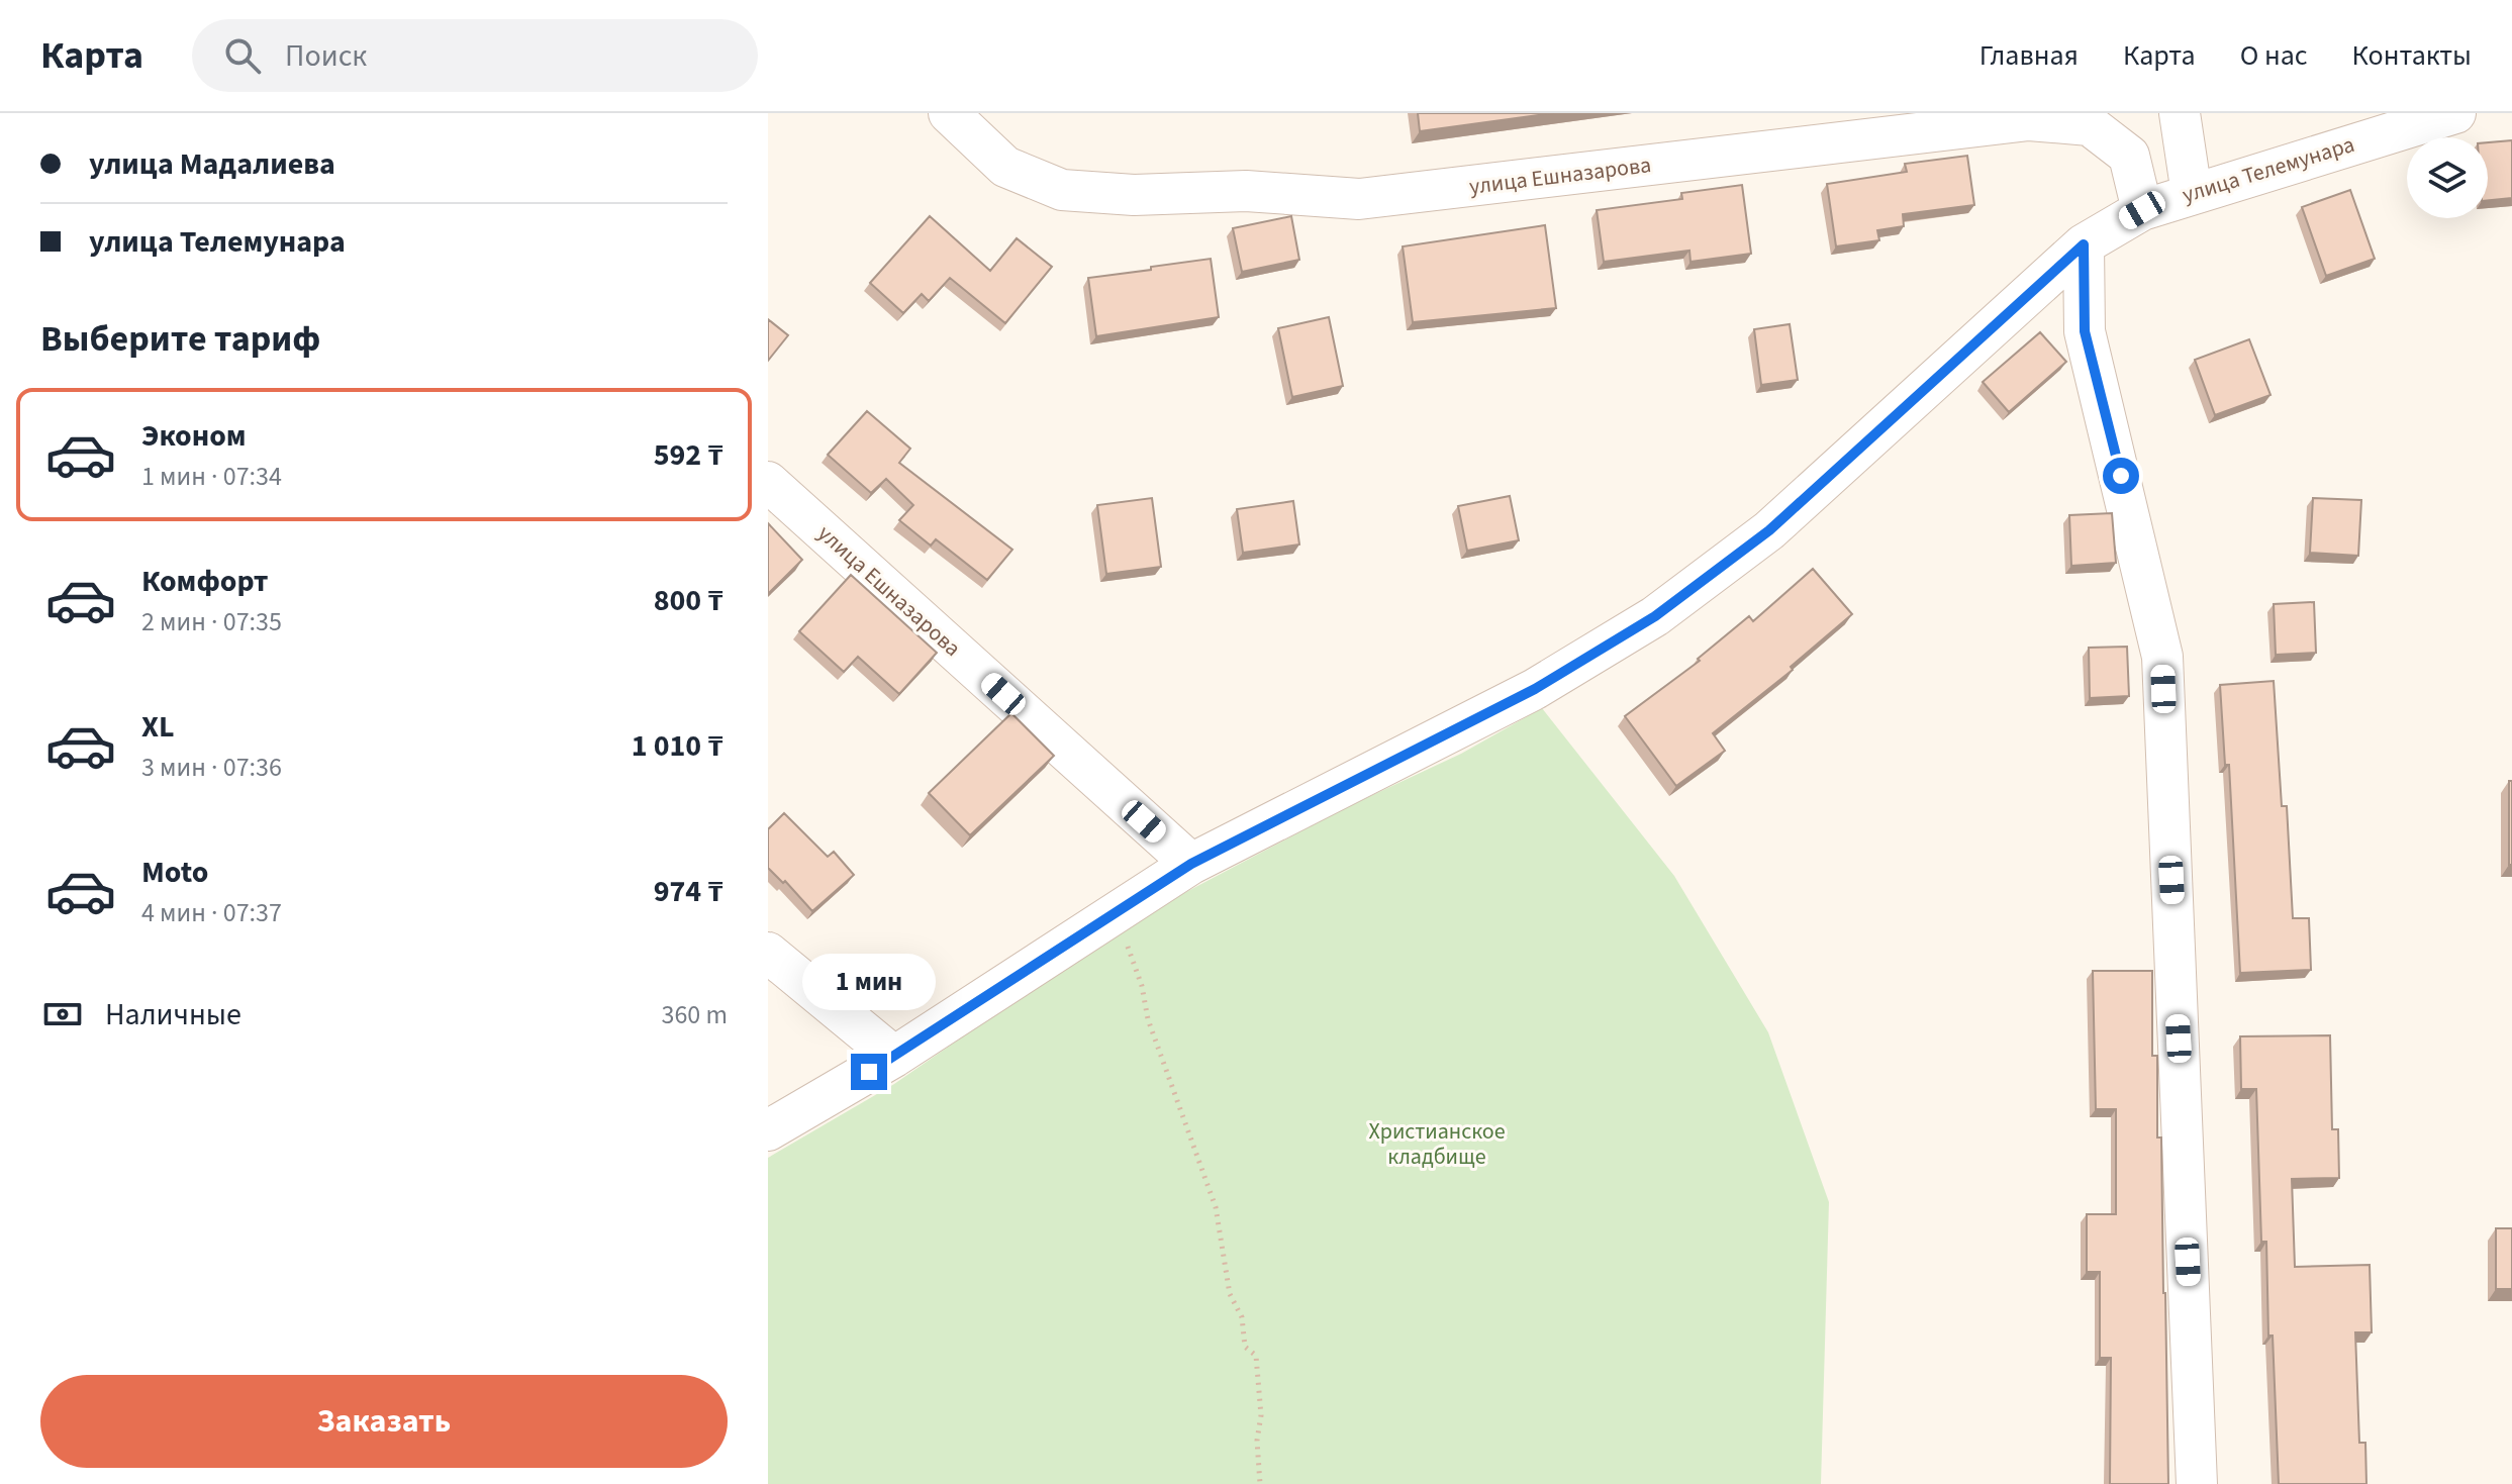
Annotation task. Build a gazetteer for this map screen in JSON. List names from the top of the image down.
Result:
{
  "streets": {
    "street": ["улица Телемунара", "улица Ешназарова"]
  },
  "crossings": [
    ["улица Телемунара", "улица Ешназарова"]
  ],
  "parks": ["Христианское кладбище"],
  "page": {
    "header": "Карта",
    "search": "Поиск",
    "nav": [
      "Главная",
      "Карта",
      "О нас",
      "Контакты"
    ],
    "banner": ["улица Мадалиева", "улица Телемунара"],
    "heading": "Выберите тариф",
    "list": [
      {
        "name": "Эконом",
        "note": "1 мин · 07:34",
        "value": "592 ₸"
      },
      {
        "name": "Комфорт",
        "note": "2 мин · 07:35",
        "value": "800 ₸"
      },
      {
        "name": "XL",
        "note": "3 мин · 07:36",
        "value": "1 010 ₸"
      },
      {
        "name": "Moto",
        "note": "4 мин · 07:37",
        "value": "974 ₸"
      }
    ],
    "bubble": "1 мин",
    "pay": ["Наличные", "360 m"],
    "buttons": "Заказать"
  }
}
